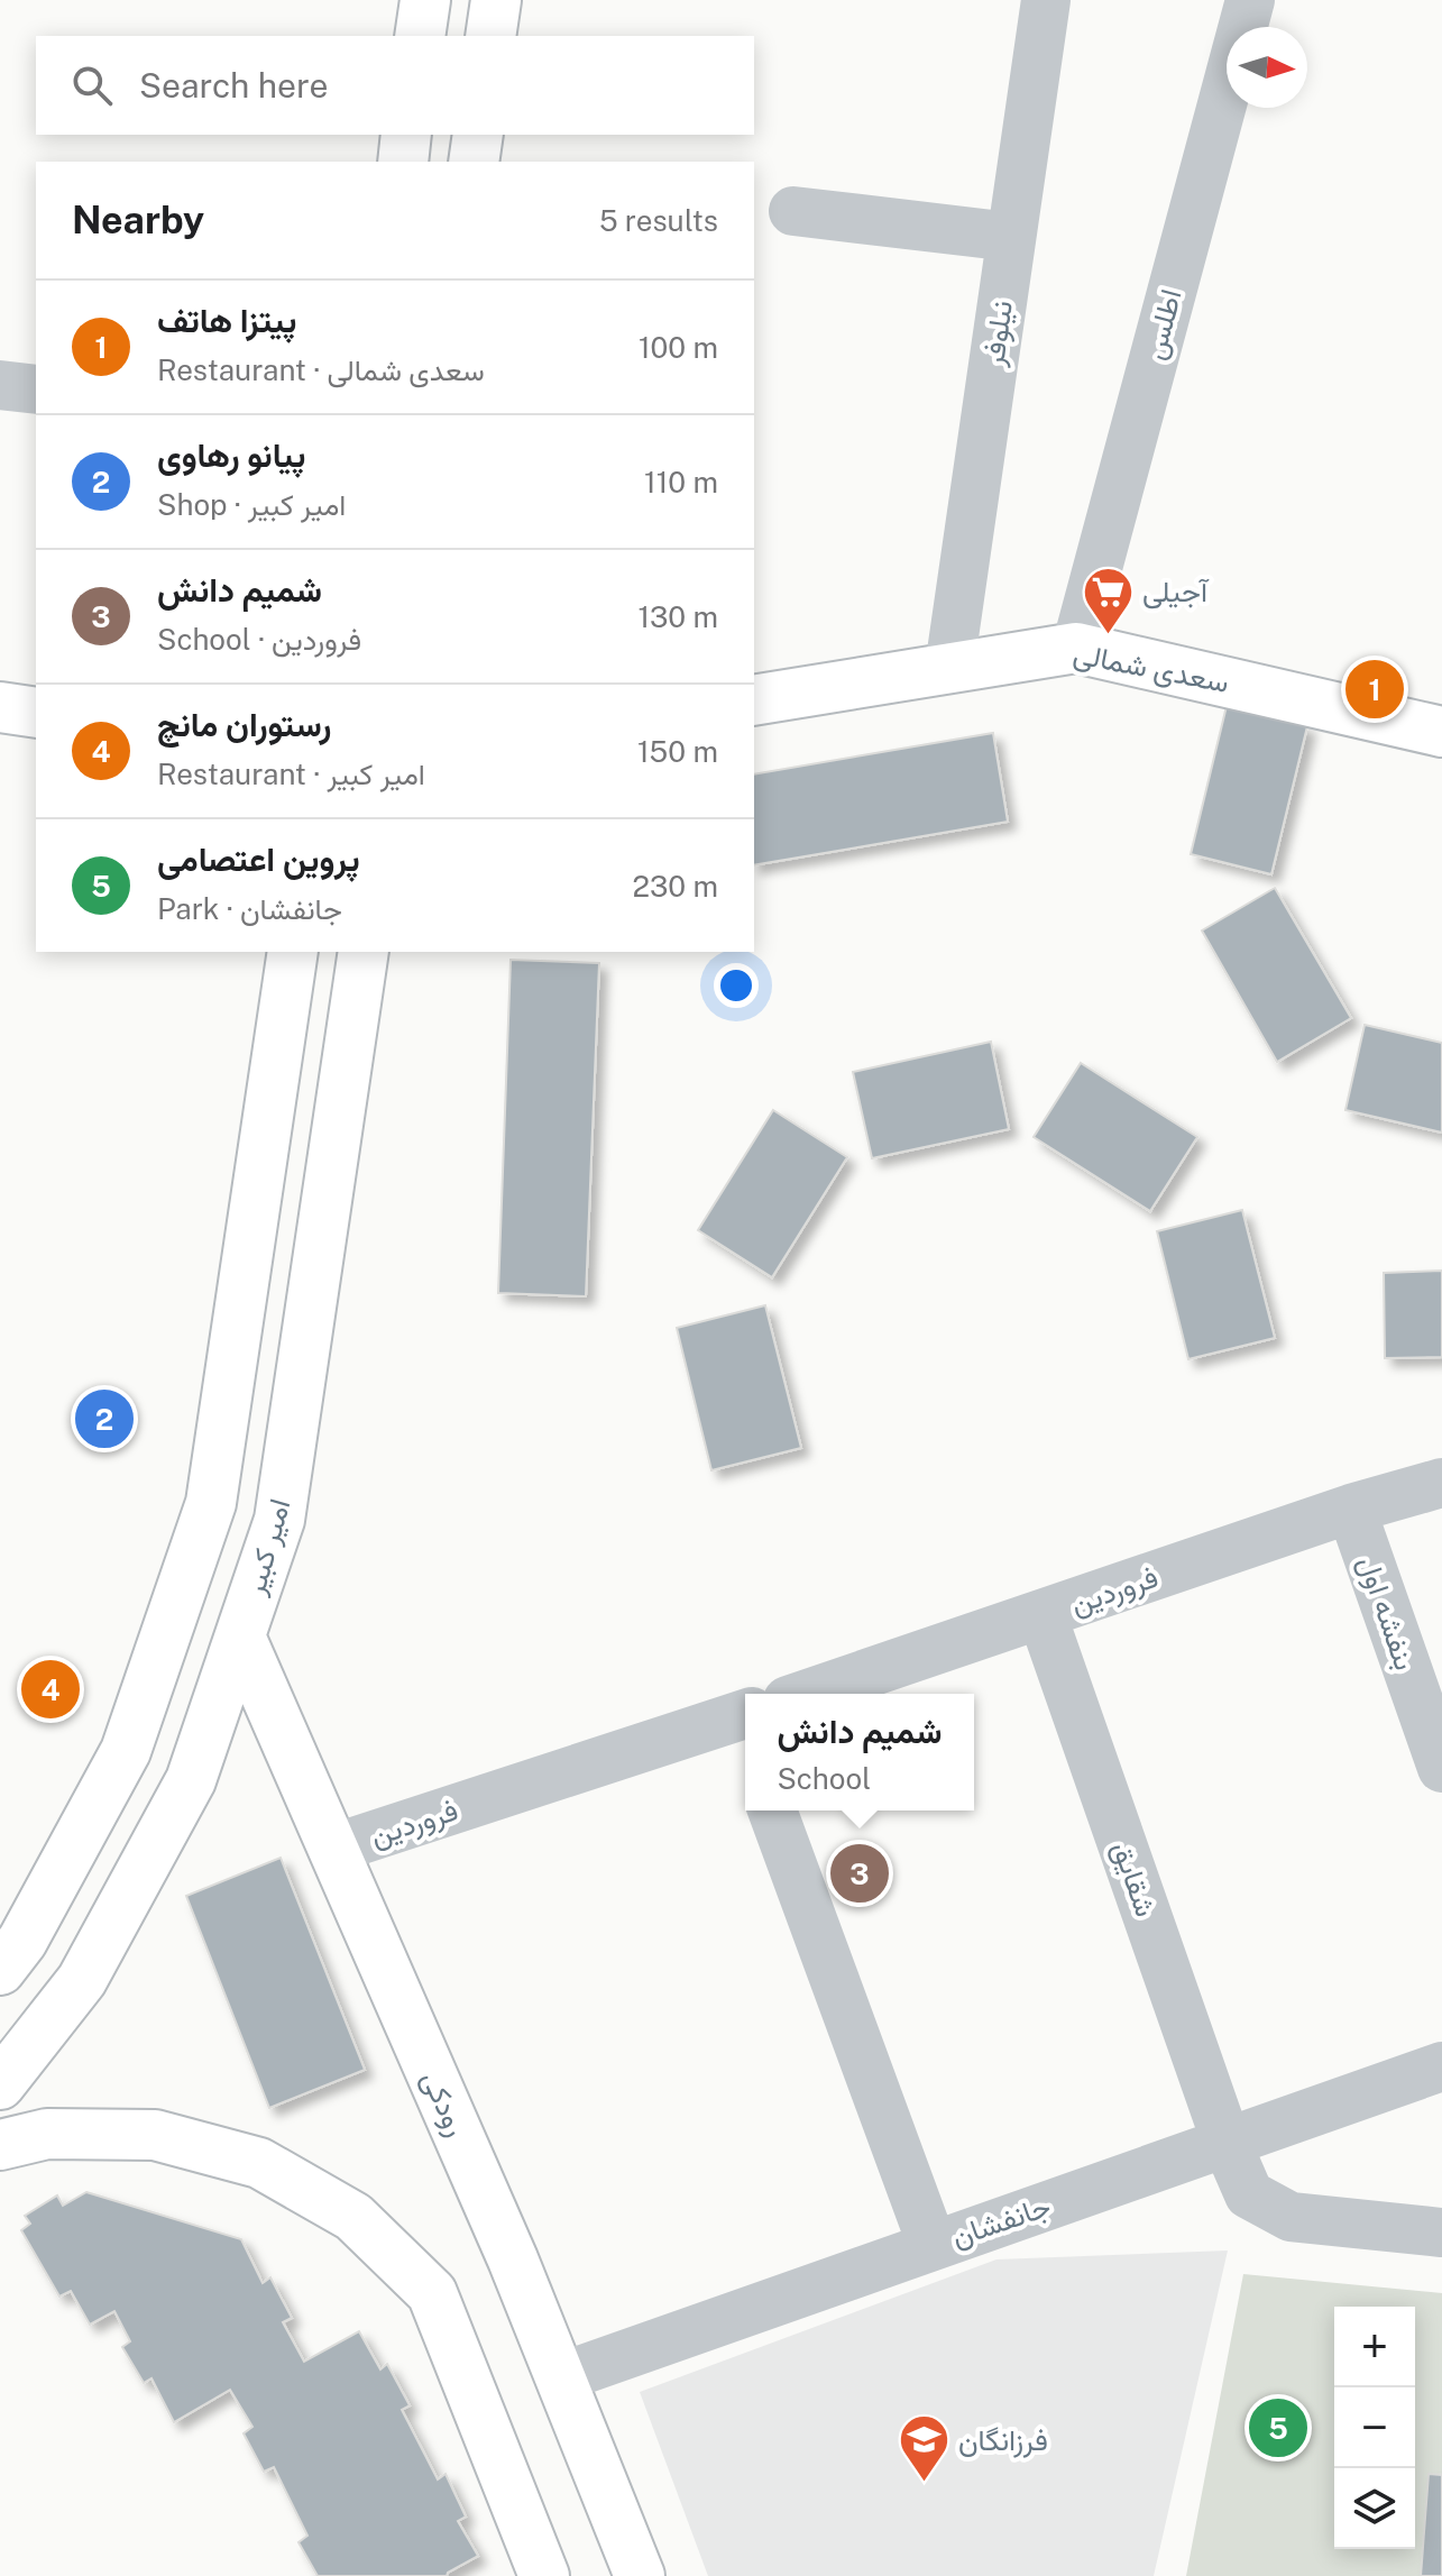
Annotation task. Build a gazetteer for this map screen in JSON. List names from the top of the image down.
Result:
{
  "streets": {
    "main road": ["سعدى شمالى", "امیر کبیر", "رودکى"],
    "street": [
      "اطلس",
      "نیلوفر",
      "فروردین",
      "بنفشه اول",
      "شقایق",
      "جانفشان"
    ]
  },
  "crossings": [
    ["اطلس", "سعدى شمالى"],
    ["نیلوفر", "سعدى شمالى"],
    ["امیر کبیر", "رودکى"],
    ["فروردین", "بنفشه اول"],
    ["فروردین", "شقایق"],
    ["فروردین", "رودکى"],
    ["شقایق", "جانفشان"],
    ["رودکى", "جانفشان"]
  ],
  "places": {
    "supermarket": ["آجیلی"],
    "school or university": ["فرزانگان"]
  },
  "north": "right",
  "page": {
    "search": "Search here",
    "heading": ["Nearby", "5 results"],
    "list": [
      {
        "mark": "1",
        "name": "پیتزا هاتف",
        "note": "Restaurant · سعدى شمالى",
        "value": "100 m"
      },
      {
        "mark": "2",
        "name": "پیانو رهاوی",
        "note": "Shop · امیر کبیر",
        "value": "110 m"
      },
      {
        "mark": "3",
        "name": "شمیم دانش",
        "note": "School · فروردین",
        "value": "130 m"
      },
      {
        "mark": "4",
        "name": "رستوران مانچ",
        "note": "Restaurant · امیر کبیر",
        "value": "150 m"
      },
      {
        "mark": "5",
        "name": "پروین اعتصامى",
        "note": "Park · جانفشان",
        "value": "230 m"
      }
    ],
    "pins": [
      "1",
      "2",
      "4",
      "3",
      "5"
    ],
    "popup": ["شمیم دانش", "School"],
    "map_buttons": ["+", "−"]
  }
}
